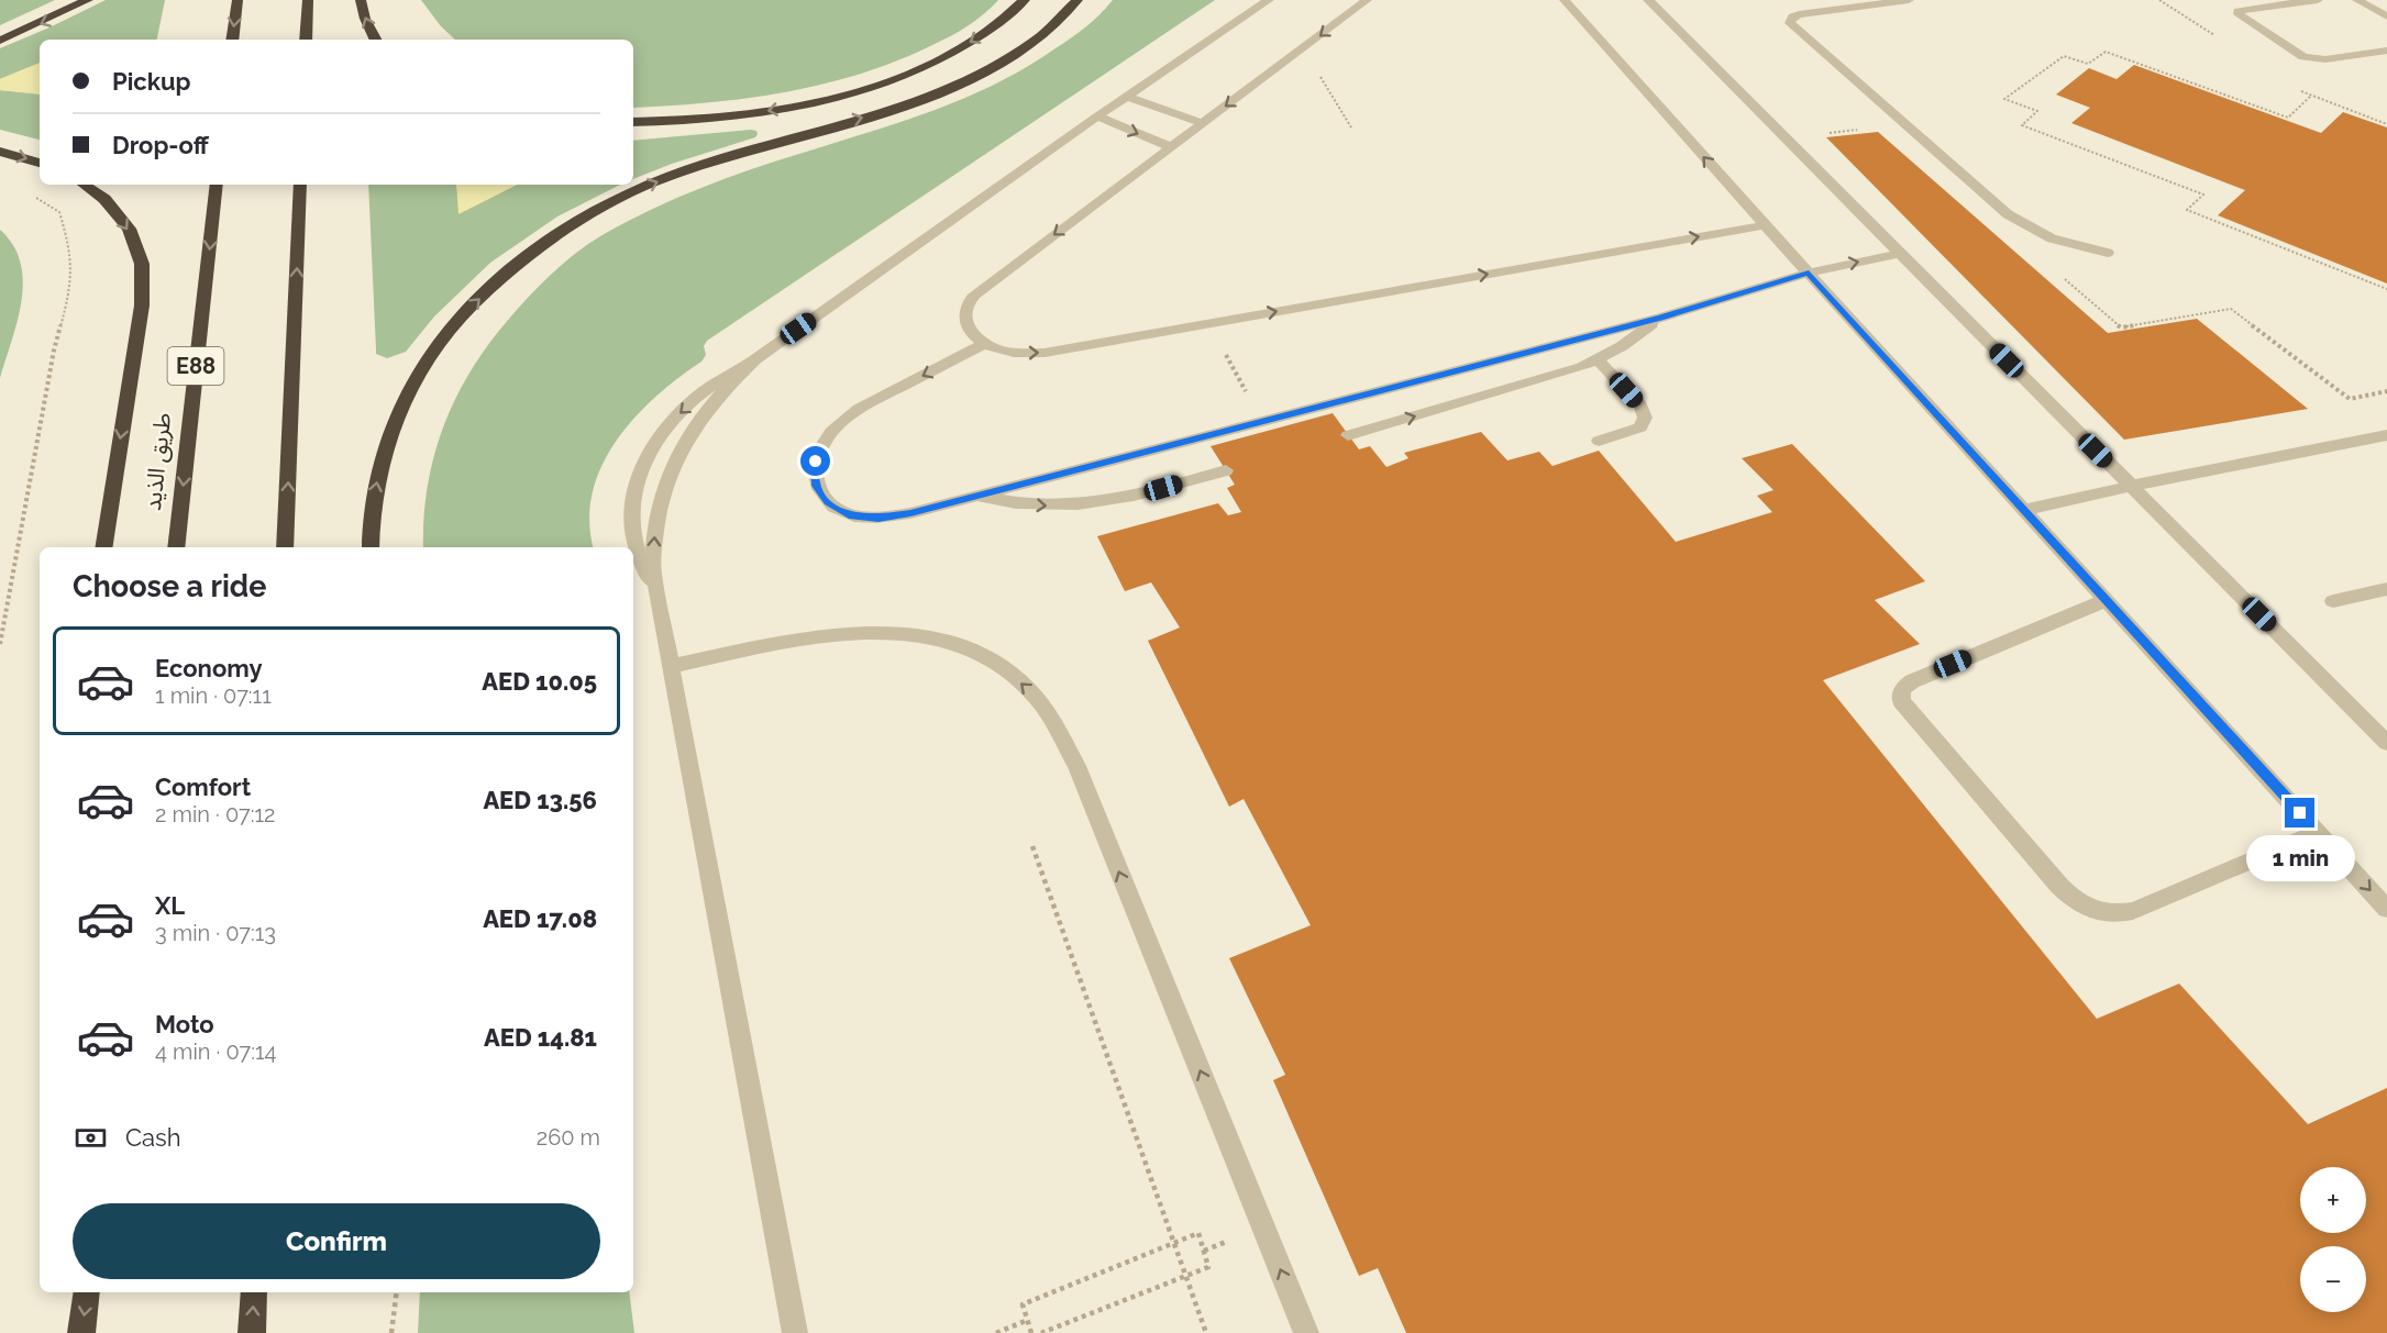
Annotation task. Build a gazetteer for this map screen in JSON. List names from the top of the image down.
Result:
{
  "streets": {
    "highway": ["E88", "طريق الذيد"]
  },
  "page": {
    "banner": ["Pickup", "Drop-off"],
    "heading": "Choose a ride",
    "list": [
      {
        "name": "Economy",
        "note": "1 min · 07:11",
        "value": "AED 10.05"
      },
      {
        "name": "Comfort",
        "note": "2 min · 07:12",
        "value": "AED 13.56"
      },
      {
        "name": "XL",
        "note": "3 min · 07:13",
        "value": "AED 17.08"
      },
      {
        "name": "Moto",
        "note": "4 min · 07:14",
        "value": "AED 14.81"
      }
    ],
    "bubble": "1 min",
    "pay": ["Cash", "260 m"],
    "map_buttons": ["+", "−"],
    "buttons": "Confirm"
  }
}
